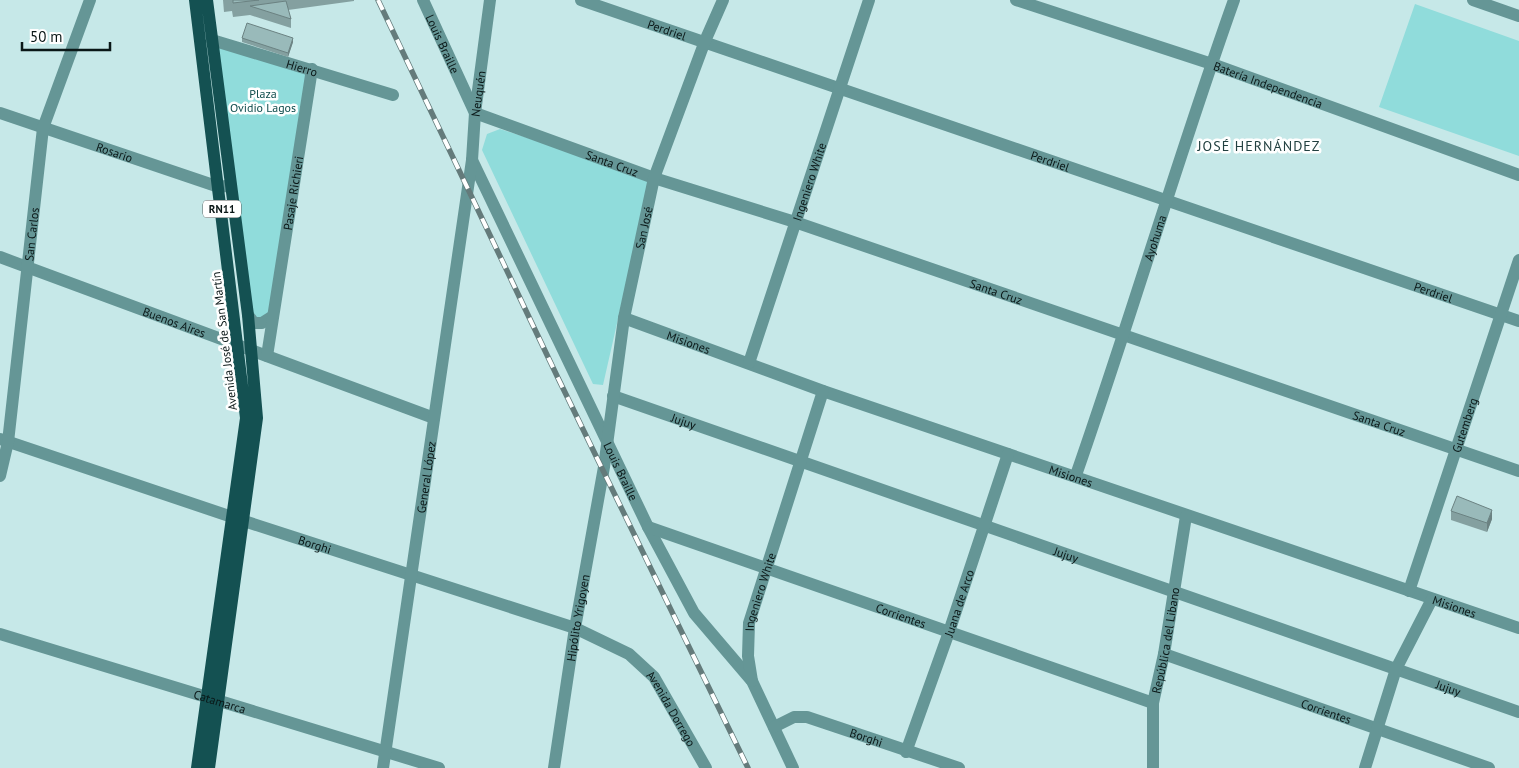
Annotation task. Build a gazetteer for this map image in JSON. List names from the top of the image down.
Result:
{
  "streets": {
    "main road": ["RN11", "Avenida José de San Martín"],
    "street": [
      "Perdriel",
      "Louis Braille",
      "Hierro",
      "Batería Independencia",
      "Neuquén",
      "Rosario",
      "Santa Cruz",
      "Ingeniero White",
      "Pasaje Richieri",
      "San José",
      "San Carlos",
      "Ayohuma",
      "Buenos Aires",
      "Misiones",
      "Jujuy",
      "Gutemberg",
      "General López",
      "Borghi",
      "Juana de Arco",
      "Corrientes",
      "Hipólito Yrigoyen",
      "República del Libano",
      "Catamarca",
      "Avenida Dorrego"
    ]
  },
  "crossings": [
    ["Perdriel", "Ingeniero White"],
    ["Perdriel", "San José"],
    ["Perdriel", "Ayohuma"],
    ["Perdriel", "Gutemberg"],
    ["Louis Braille", "Neuquén"],
    ["Louis Braille", "Santa Cruz"],
    ["Louis Braille", "Ingeniero White"],
    ["Louis Braille", "San José"],
    ["Louis Braille", "Borghi"],
    ["Louis Braille", "Corrientes"],
    ["Hierro", "Pasaje Richieri"],
    ["Hierro", "Avenida José de San Martín"],
    ["Batería Independencia", "Ayohuma"],
    ["Neuquén", "Santa Cruz"],
    ["Neuquén", "General López"],
    ["Rosario", "San Carlos"],
    ["Rosario", "Avenida José de San Martín"],
    ["Santa Cruz", "Ingeniero White"],
    ["Santa Cruz", "San José"],
    ["Santa Cruz", "Ayohuma"],
    ["Santa Cruz", "Gutemberg"],
    ["Ingeniero White", "Misiones"],
    ["Ingeniero White", "Jujuy"],
    ["Ingeniero White", "Corrientes"],
    ["Pasaje Richieri", "Buenos Aires"],
    ["San José", "Misiones"],
    ["San José", "Jujuy"],
    ["San José", "Hipólito Yrigoyen"],
    ["San Carlos", "Buenos Aires"],
    ["San Carlos", "Borghi"],
    ["Ayohuma", "Misiones"],
    ["Buenos Aires", "Avenida José de San Martín"],
    ["Buenos Aires", "General López"],
    ["Avenida José de San Martín", "Borghi"],
    ["Avenida José de San Martín", "Catamarca"],
    ["Misiones", "Gutemberg"],
    ["Misiones", "Juana de Arco"],
    ["Misiones", "República del Libano"],
    ["Jujuy", "Juana de Arco"],
    ["Jujuy", "República del Libano"],
    ["General López", "Borghi"],
    ["General López", "Catamarca"],
    ["Borghi", "Juana de Arco"],
    ["Borghi", "Hipólito Yrigoyen"],
    ["Borghi", "Avenida Dorrego"],
    ["Juana de Arco", "Corrientes"],
    ["Corrientes", "República del Libano"]
  ],
  "districts": ["JOSÉ HERNÁNDEZ"],
  "parks": ["Plaza Ovidio Lagos"],
  "scale_bar": "50 m"
}
